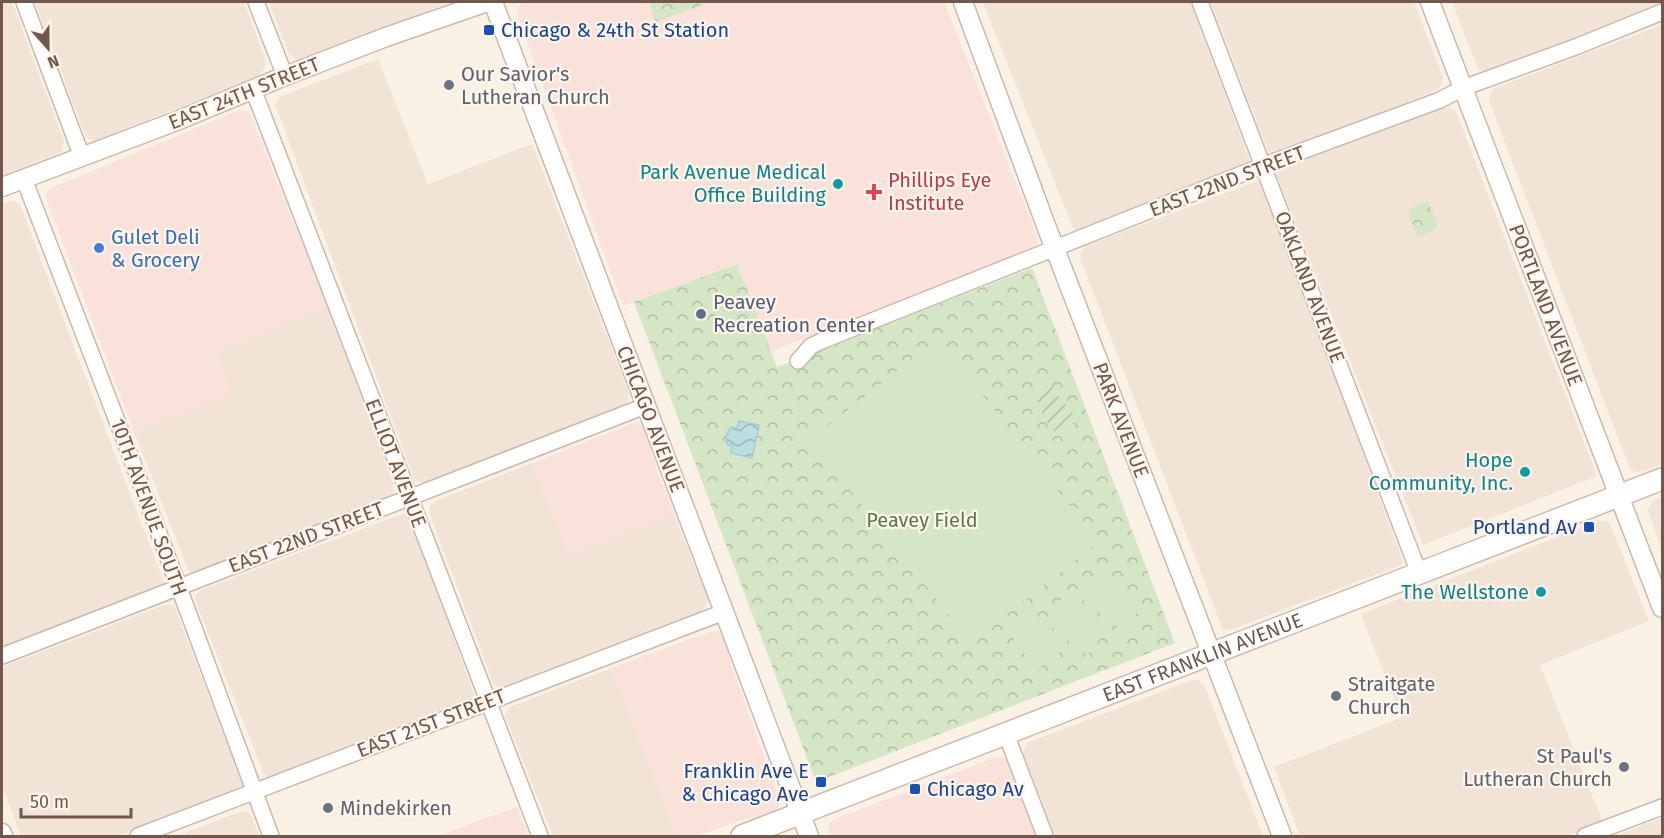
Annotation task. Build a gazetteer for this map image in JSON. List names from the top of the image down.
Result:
{
  "streets": {
    "main road": ["EAST FRANKLIN AVENUE"],
    "street": [
      "EAST 24TH STREET",
      "EAST 22ND STREET",
      "OAKLAND AVENUE",
      "PORTLAND AVENUE",
      "CHICAGO AVENUE",
      "PARK AVENUE",
      "ELLIOT AVENUE",
      "10TH AVENUE SOUTH",
      "EAST 21ST STREET"
    ]
  },
  "crossings": [
    ["EAST 24TH STREET", "ELLIOT AVENUE"],
    ["EAST 24TH STREET", "10TH AVENUE SOUTH"],
    ["EAST 22ND STREET", "OAKLAND AVENUE"],
    ["EAST 22ND STREET", "PORTLAND AVENUE"],
    ["EAST 22ND STREET", "CHICAGO AVENUE"],
    ["EAST 22ND STREET", "PARK AVENUE"],
    ["EAST 22ND STREET", "ELLIOT AVENUE"],
    ["EAST 22ND STREET", "10TH AVENUE SOUTH"],
    ["OAKLAND AVENUE", "EAST FRANKLIN AVENUE"],
    ["PORTLAND AVENUE", "EAST FRANKLIN AVENUE"],
    ["CHICAGO AVENUE", "EAST FRANKLIN AVENUE"],
    ["CHICAGO AVENUE", "EAST 21ST STREET"],
    ["PARK AVENUE", "EAST FRANKLIN AVENUE"],
    ["ELLIOT AVENUE", "EAST 21ST STREET"],
    ["10TH AVENUE SOUTH", "EAST 21ST STREET"]
  ],
  "parks": ["Peavey Field"],
  "places": {
    "transit": [
      "Chicago & 24th St Station",
      "Portland Av",
      "Franklin Ave E & Chicago Ave",
      "Chicago Av"
    ],
    "other": [
      "Our Savior's Lutheran Church",
      "Park Avenue Medical Office Building",
      "Gulet Deli & Grocery",
      "Peavey Recreation Center",
      "Hope Community, Inc.",
      "The Wellstone",
      "Straitgate Church",
      "St Paul's Lutheran Church",
      "Mindekirken"
    ],
    "health": ["Phillips Eye Institute"]
  },
  "scale_bar": "50 m",
  "north": "bottom"
}
